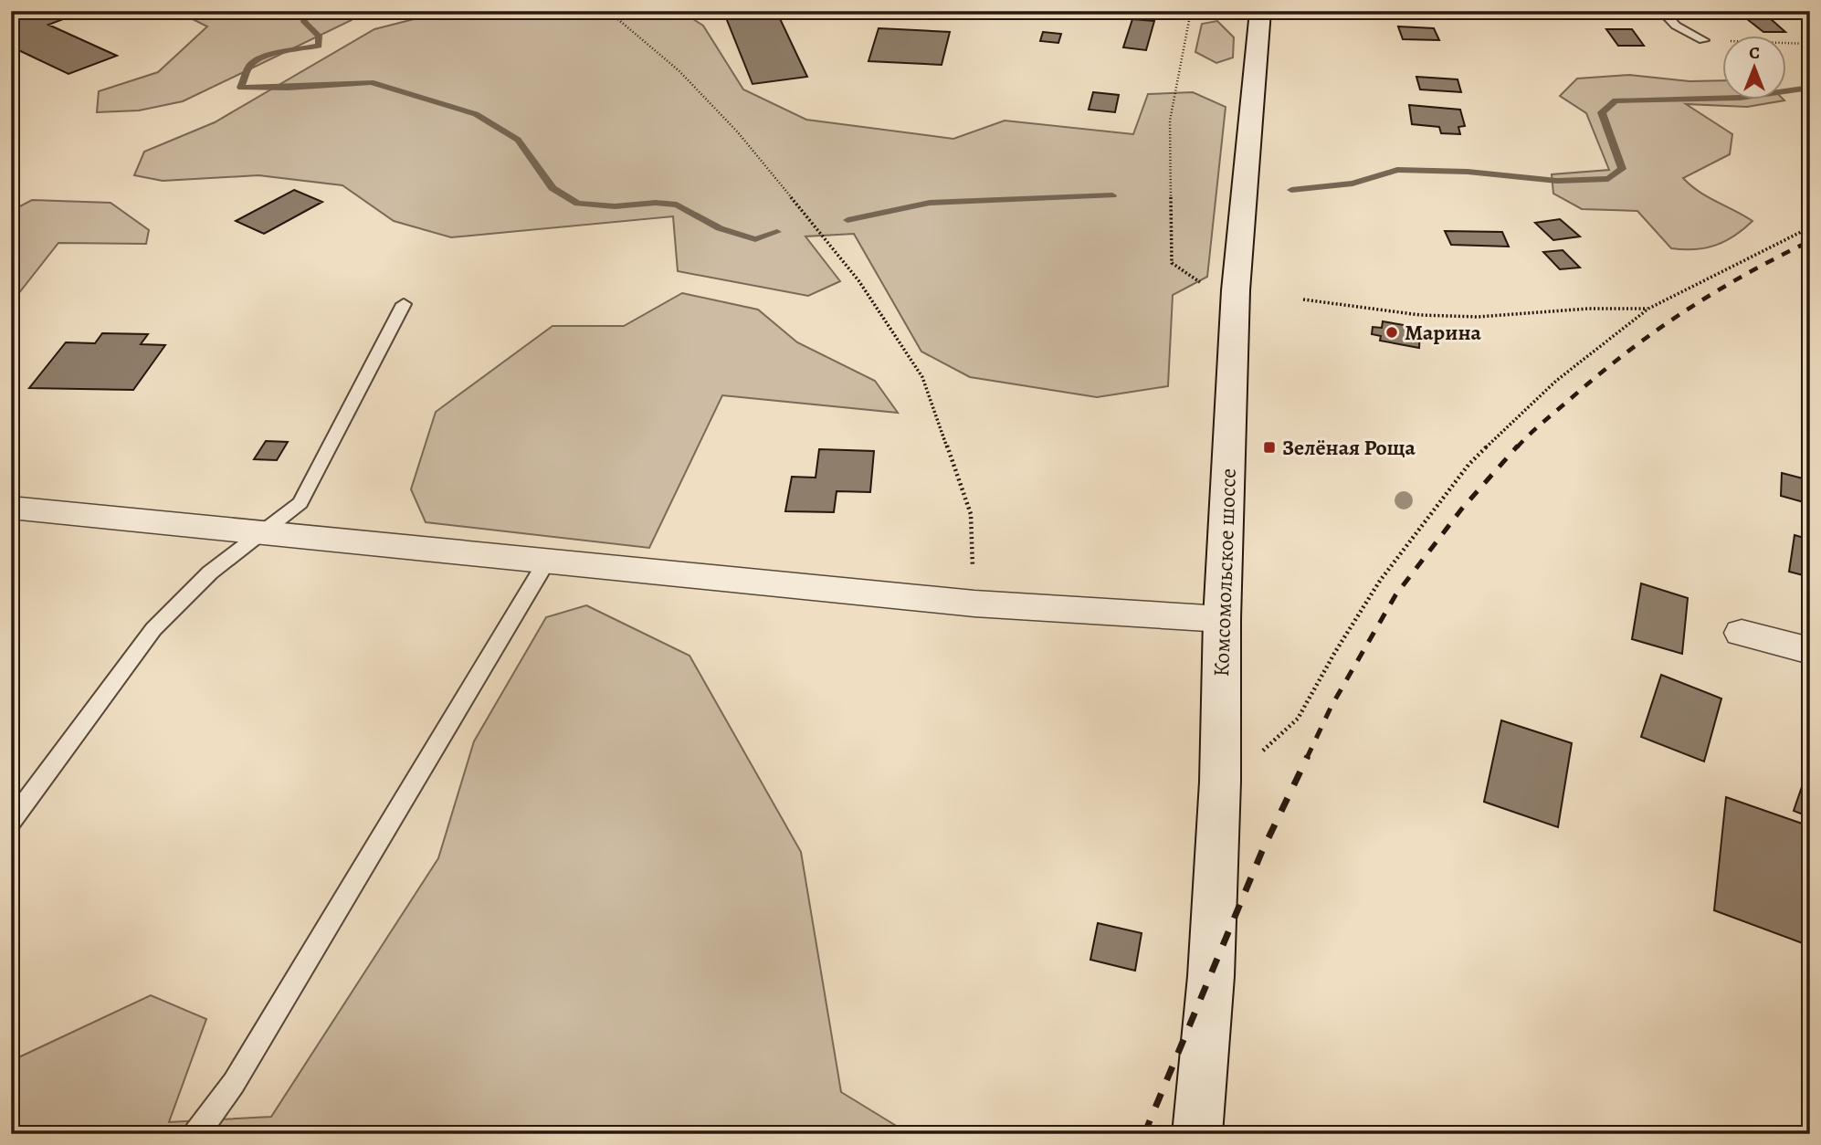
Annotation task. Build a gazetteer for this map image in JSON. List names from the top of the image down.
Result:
{
  "streets": {
    "main road": ["Комсомольское шоссе"]
  },
  "places": {
    "other": ["Марина"],
    "transit": ["Зелёная Роща"]
  },
  "north": "top"
}
